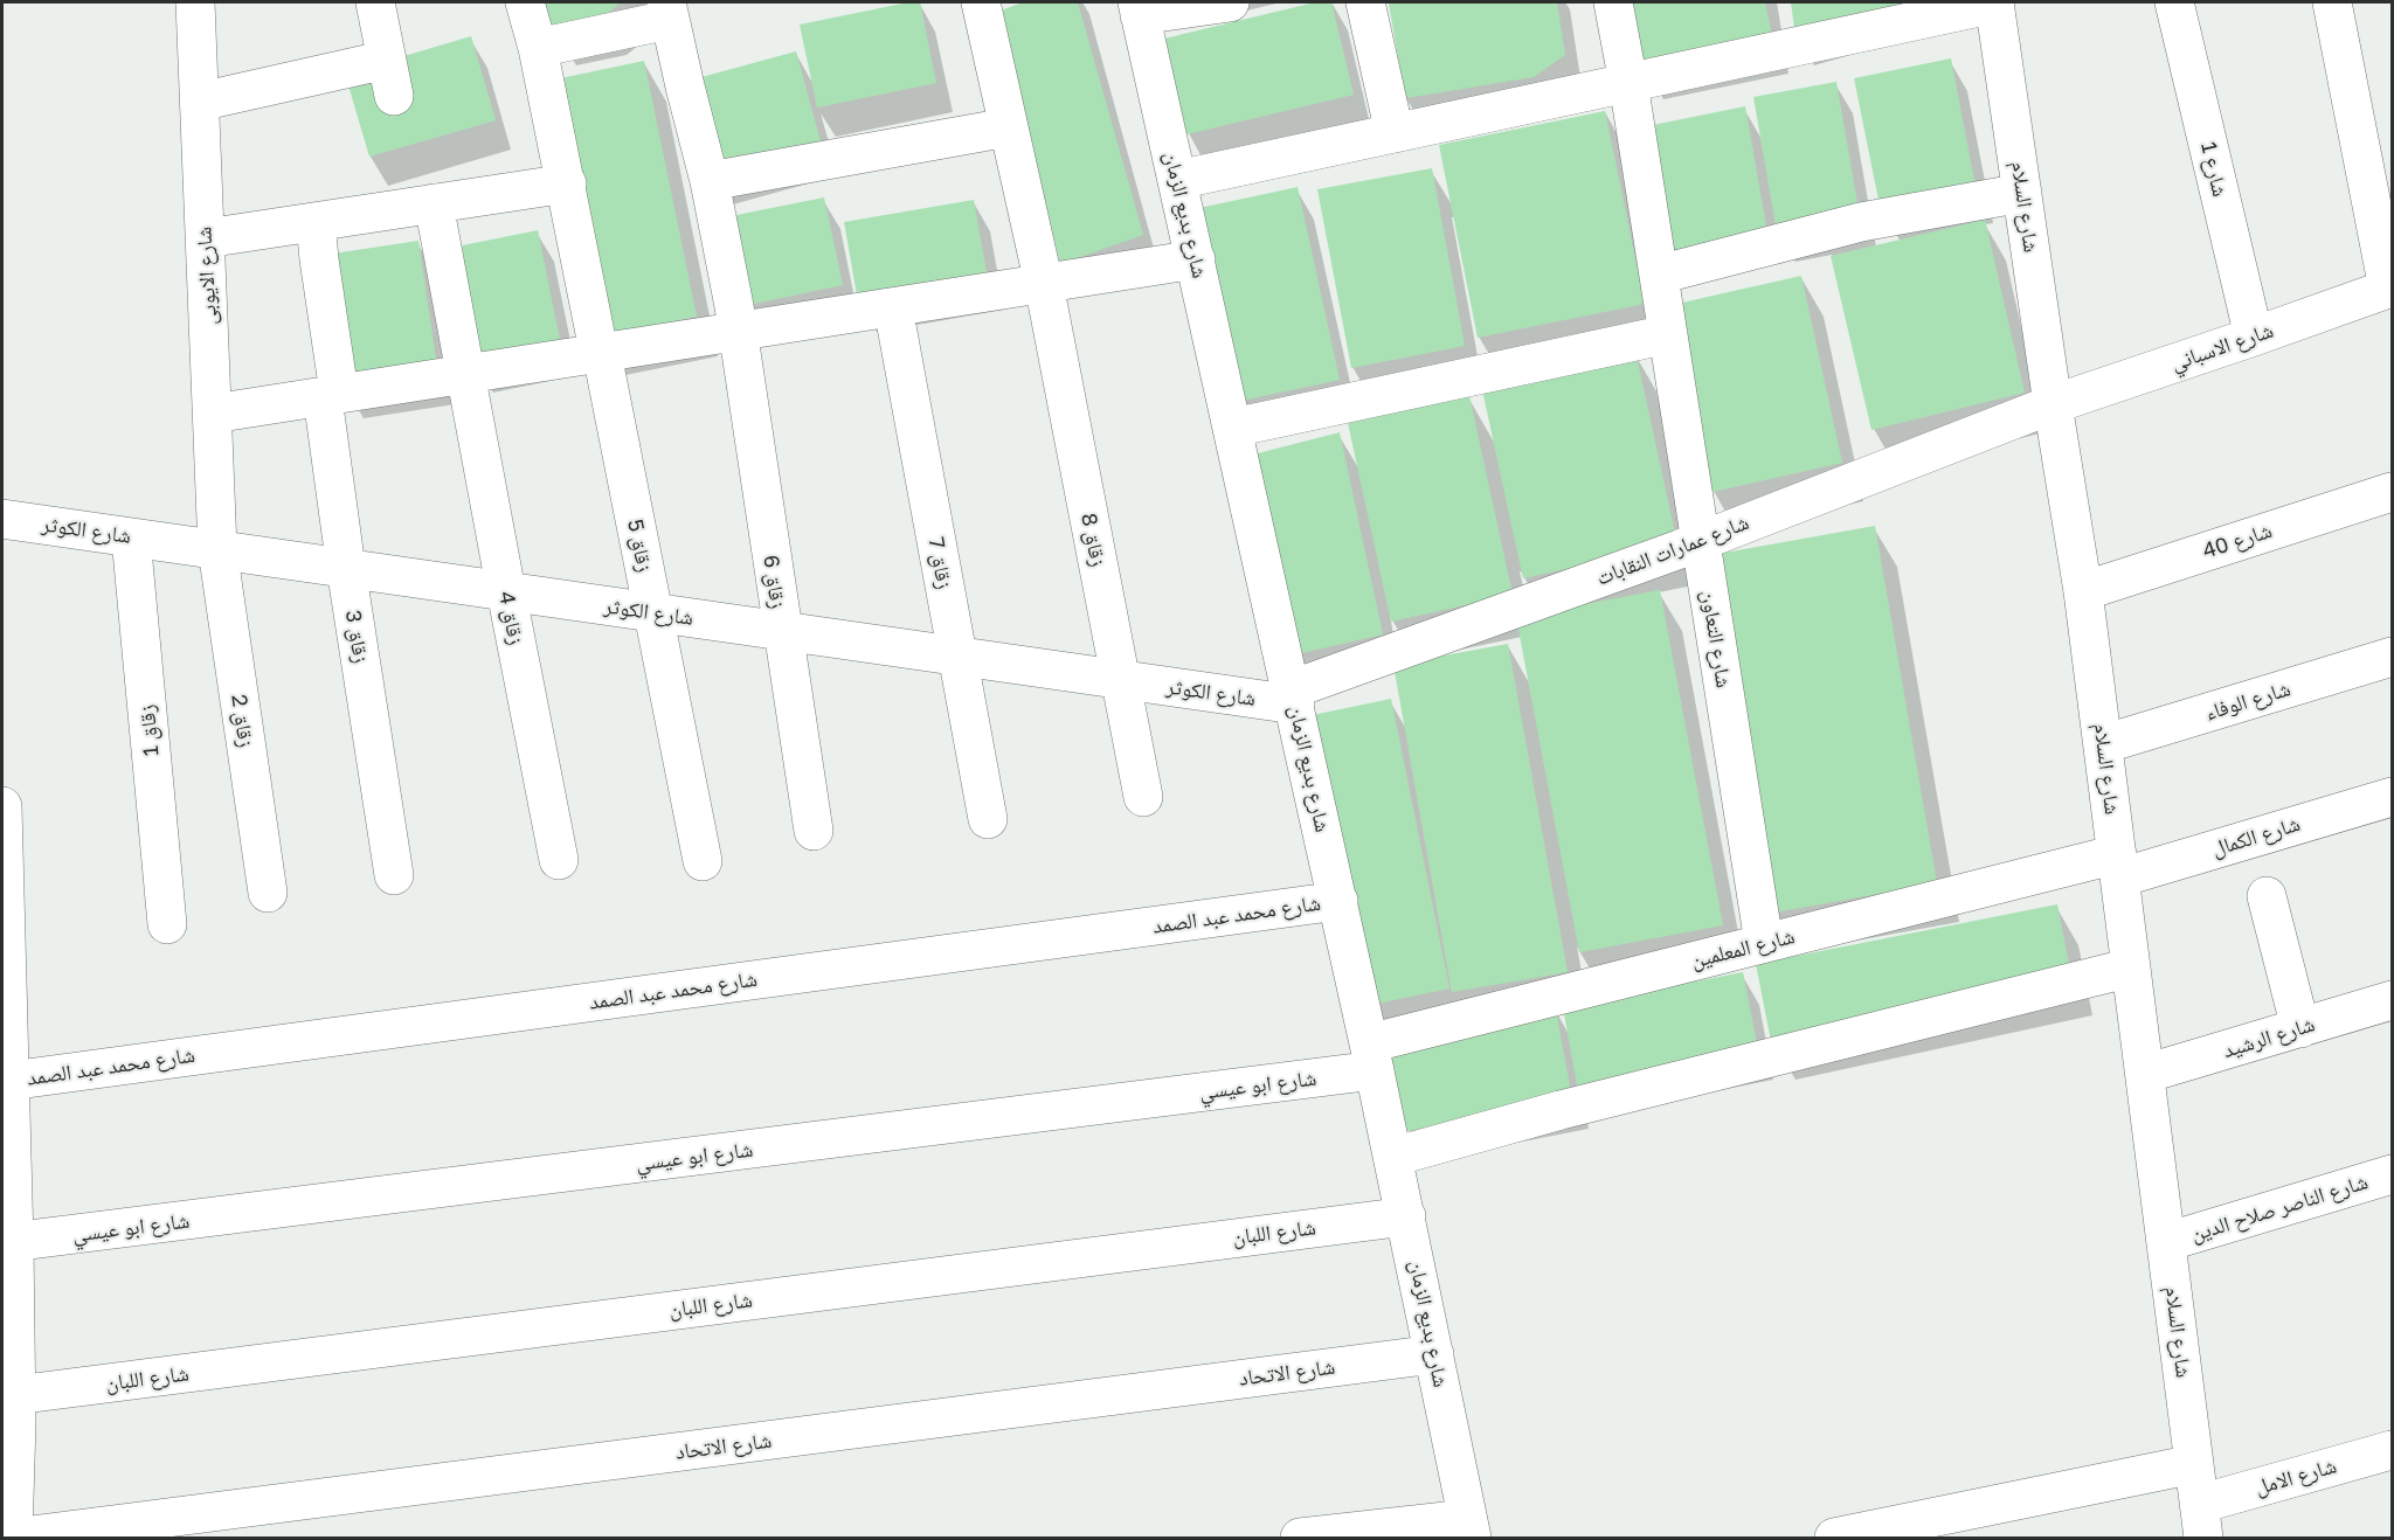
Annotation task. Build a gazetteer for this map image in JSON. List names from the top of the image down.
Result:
{
  "streets": {
    "street": [
      "شارع 1",
      "شارع السلام",
      "شارع بديع الزمان",
      "شارع الايوبى",
      "شارع الاسباني",
      "شارع الكوثر",
      "زقاق 8",
      "شارع 40",
      "زقاق 5",
      "شارع عمارات النقابات",
      "زقاق 7",
      "زقاق 6",
      "زقاق 4",
      "زقاق 3",
      "شارع التعاون",
      "شارع الوفاء",
      "زقاق 2",
      "زقاق 1",
      "شارع الكمال",
      "شارع محمد عبد الصمد",
      "شارع المعلمين",
      "شارع الرشيد",
      "شارع ابو عيسي",
      "شارع الناصر صلاح الدين",
      "شارع اللبان",
      "شارع الاتحاد",
      "شارع الامل"
    ]
  },
  "crossings": [
    ["شارع 1", "شارع الاسباني"],
    ["شارع السلام", "شارع الاسباني"],
    ["شارع السلام", "شارع 40"],
    ["شارع السلام", "شارع عمارات النقابات"],
    ["شارع السلام", "شارع الوفاء"],
    ["شارع السلام", "شارع الكمال"],
    ["شارع السلام", "شارع المعلمين"],
    ["شارع السلام", "شارع الرشيد"],
    ["شارع السلام", "شارع الناصر صلاح الدين"],
    ["شارع السلام", "شارع الامل"],
    ["شارع بديع الزمان", "شارع الكوثر"],
    ["شارع بديع الزمان", "شارع عمارات النقابات"],
    ["شارع بديع الزمان", "شارع محمد عبد الصمد"],
    ["شارع بديع الزمان", "شارع المعلمين"],
    ["شارع بديع الزمان", "شارع ابو عيسي"],
    ["شارع بديع الزمان", "شارع اللبان"],
    ["شارع بديع الزمان", "شارع الاتحاد"],
    ["شارع الايوبى", "شارع الكوثر"],
    ["شارع الايوبى", "زقاق 2"],
    ["شارع الاسباني", "شارع عمارات النقابات"],
    ["شارع الكوثر", "زقاق 8"],
    ["شارع الكوثر", "زقاق 5"],
    ["شارع الكوثر", "شارع عمارات النقابات"],
    ["شارع الكوثر", "زقاق 7"],
    ["شارع الكوثر", "زقاق 6"],
    ["شارع الكوثر", "زقاق 4"],
    ["شارع الكوثر", "زقاق 3"],
    ["شارع الكوثر", "زقاق 2"],
    ["شارع الكوثر", "زقاق 1"],
    ["شارع عمارات النقابات", "شارع التعاون"],
    ["شارع التعاون", "شارع المعلمين"],
    ["شارع الكمال", "شارع المعلمين"],
    ["شارع المعلمين", "شارع ابو عيسي"]
  ]
}
